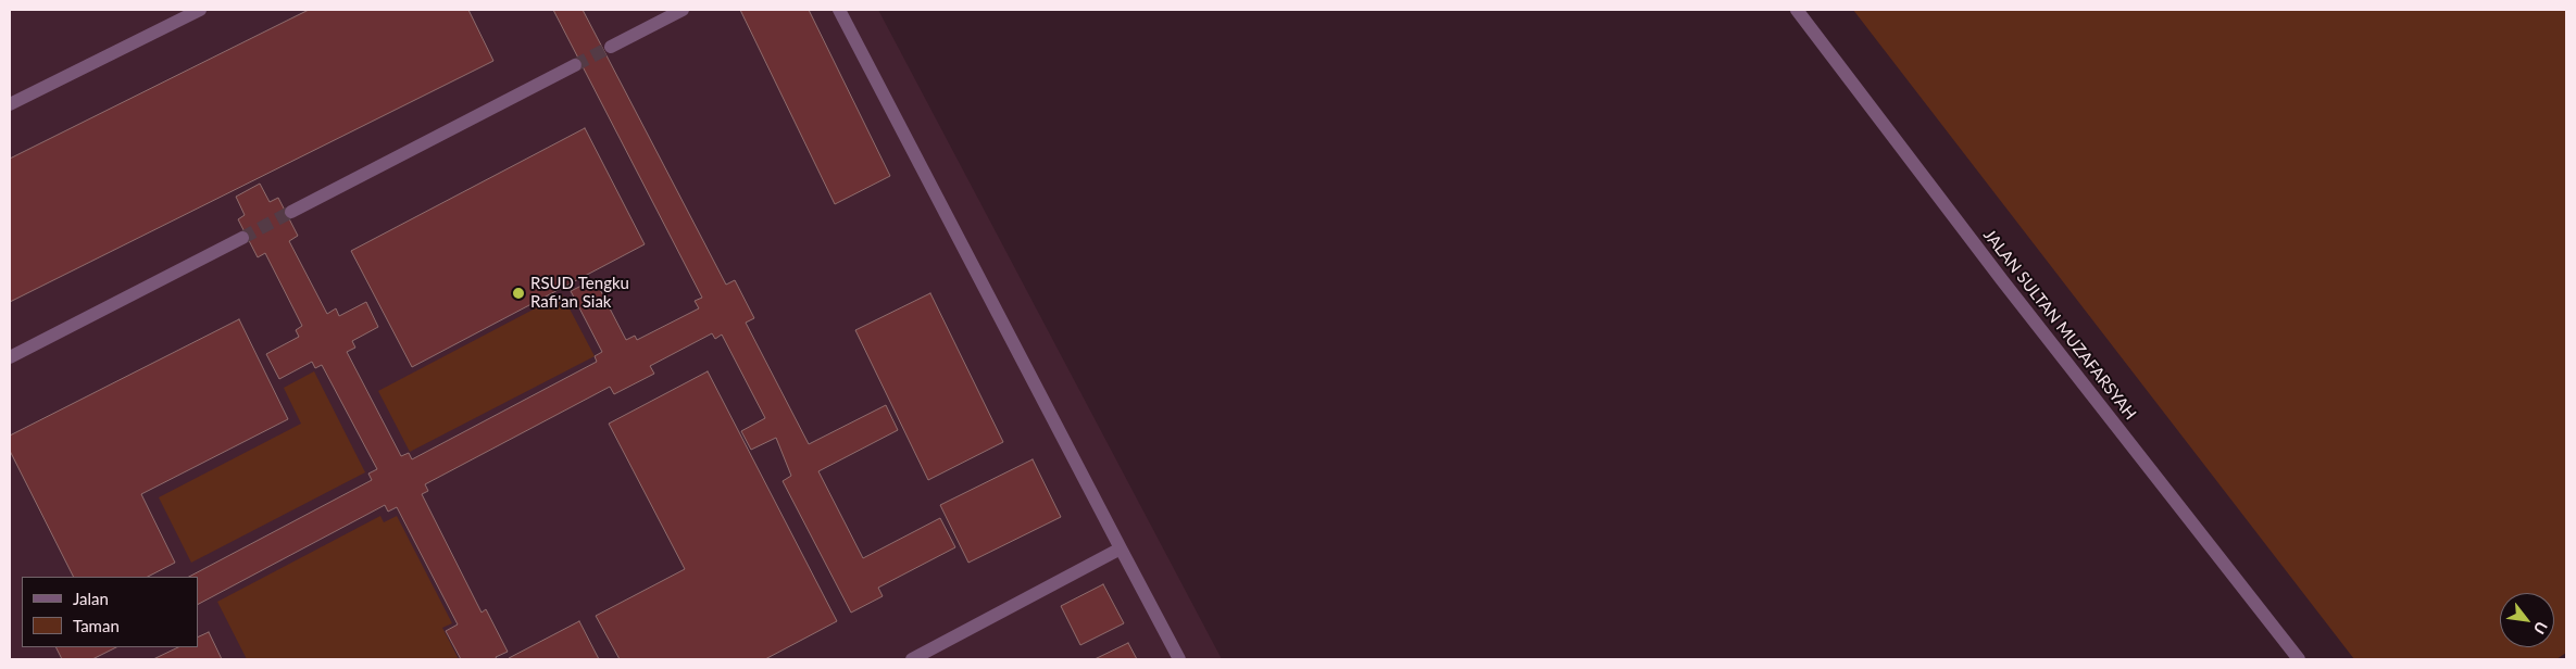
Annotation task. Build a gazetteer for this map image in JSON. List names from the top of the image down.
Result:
{
  "streets": {
    "street": ["JALAN SULTAN MUZAFARSYAH"]
  },
  "places": ["RSUD Tengku Rafi'an Siak"],
  "legend": ["Jalan", "Taman"],
  "north": "bottom right"
}
